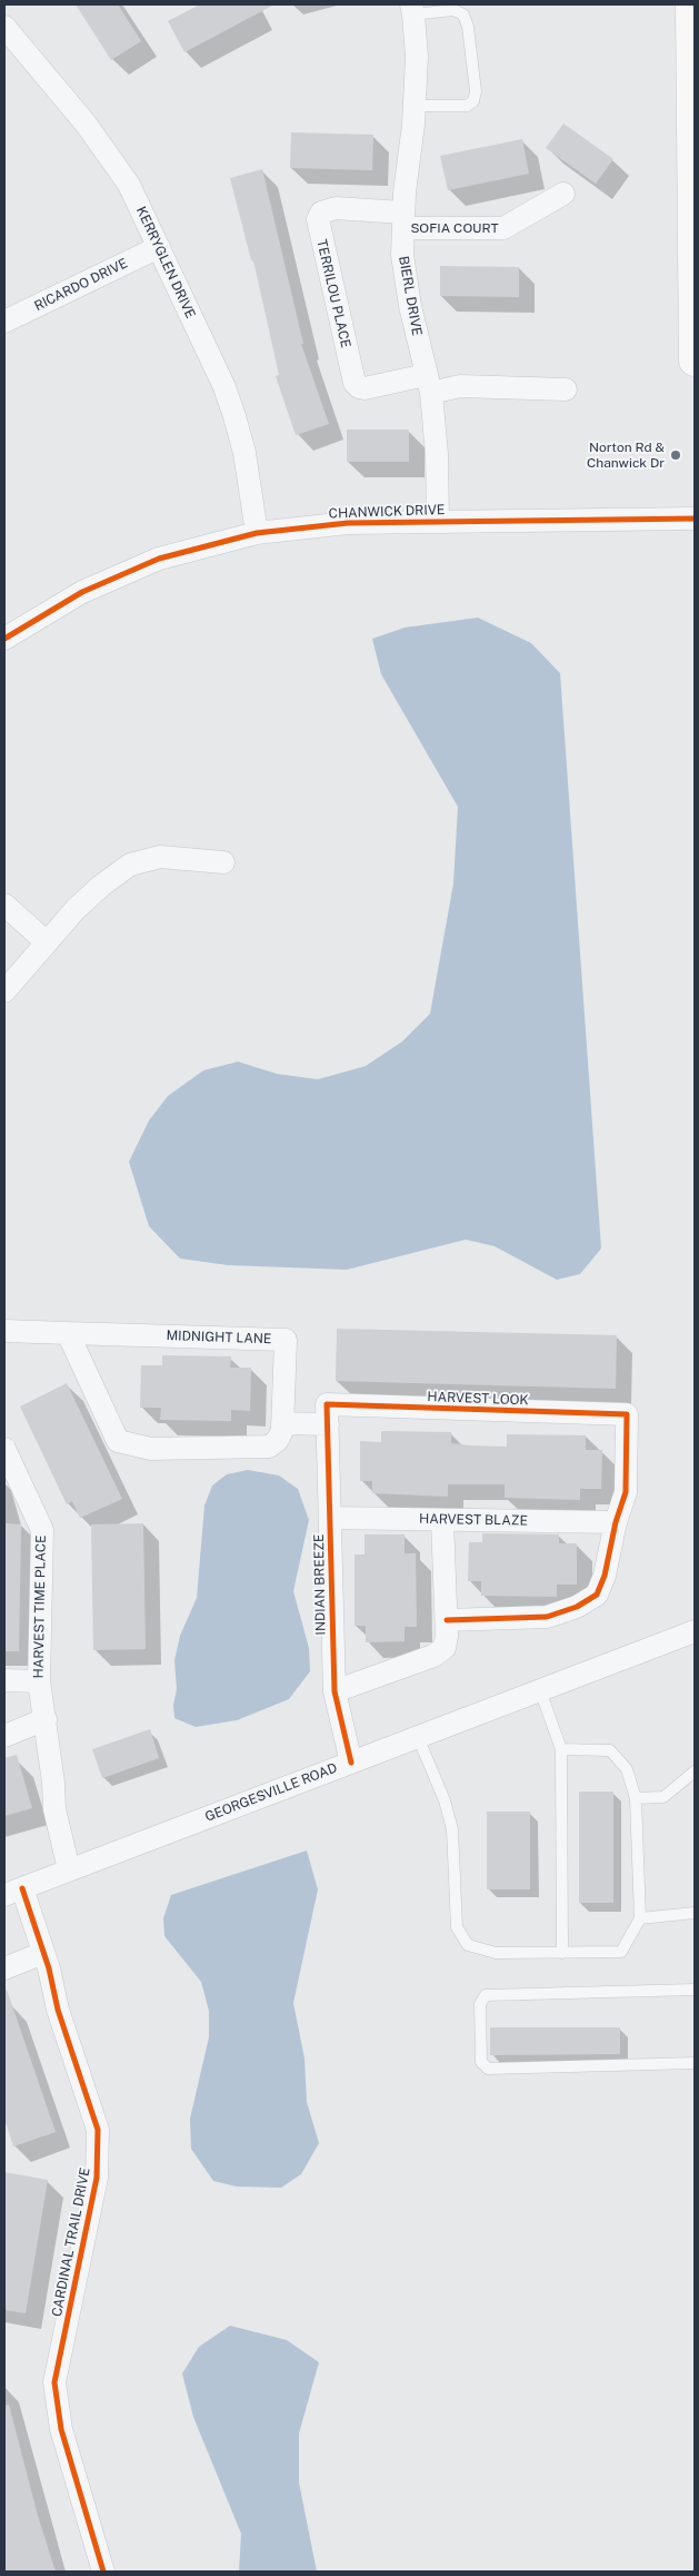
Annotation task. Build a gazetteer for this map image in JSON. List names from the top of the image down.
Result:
{
  "streets": {
    "street": [
      "SOFIA COURT",
      "KERRYGLEN DRIVE",
      "RICARDO DRIVE",
      "TERRILOU PLACE",
      "BIERL DRIVE",
      "CHANWICK DRIVE",
      "MIDNIGHT LANE",
      "HARVEST LOOK",
      "HARVEST BLAZE",
      "INDIAN BREEZE",
      "HARVEST TIME PLACE",
      "GEORGESVILLE ROAD",
      "CARDINAL TRAIL DRIVE"
    ]
  },
  "crossings": [
    ["SOFIA COURT", "TERRILOU PLACE"],
    ["SOFIA COURT", "BIERL DRIVE"],
    ["KERRYGLEN DRIVE", "RICARDO DRIVE"],
    ["KERRYGLEN DRIVE", "CHANWICK DRIVE"],
    ["TERRILOU PLACE", "BIERL DRIVE"],
    ["BIERL DRIVE", "CHANWICK DRIVE"],
    ["HARVEST LOOK", "HARVEST BLAZE"],
    ["HARVEST LOOK", "INDIAN BREEZE"],
    ["HARVEST BLAZE", "INDIAN BREEZE"],
    ["INDIAN BREEZE", "GEORGESVILLE ROAD"],
    ["HARVEST TIME PLACE", "GEORGESVILLE ROAD"],
    ["GEORGESVILLE ROAD", "CARDINAL TRAIL DRIVE"]
  ],
  "places": ["Norton Rd & Chanwick Dr"]
}
